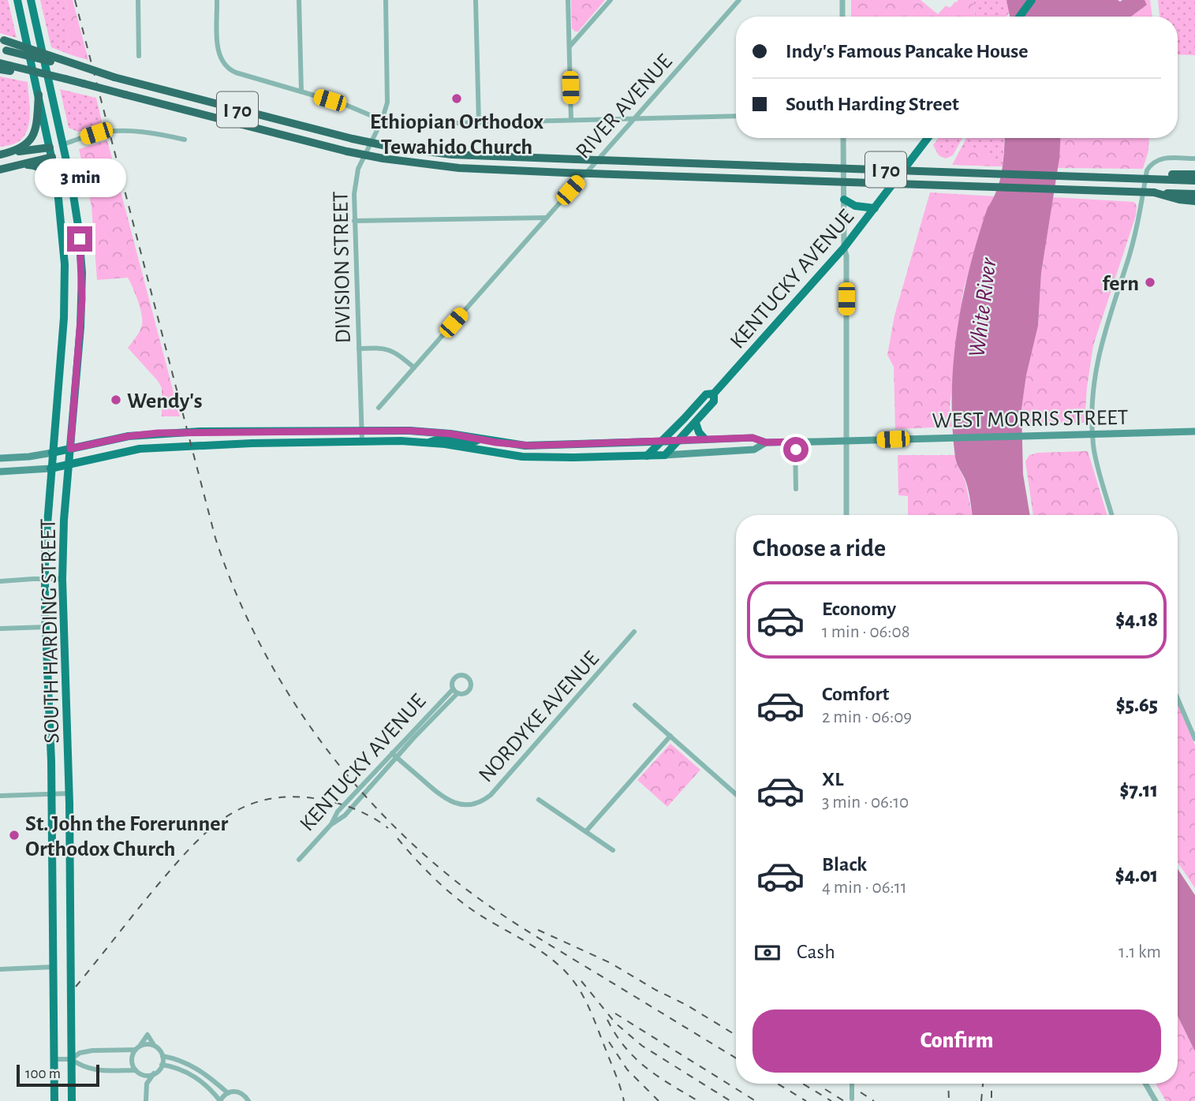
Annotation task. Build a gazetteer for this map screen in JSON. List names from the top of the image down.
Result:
{
  "streets": {
    "highway": ["I 70"],
    "main road": ["KENTUCKY AVENUE", "WEST MORRIS STREET", "SOUTH HARDING STREET"],
    "street": ["RIVER AVENUE", "DIVISION STREET", "NORDYKE AVENUE"]
  },
  "crossings": [
    ["DIVISION STREET", "WEST MORRIS STREET"],
    ["KENTUCKY AVENUE", "WEST MORRIS STREET"],
    ["KENTUCKY AVENUE", "NORDYKE AVENUE"],
    ["WEST MORRIS STREET", "SOUTH HARDING STREET"]
  ],
  "water": ["White River"],
  "places": [
    "Ethiopian Orthodox Tewahido Church",
    "fern",
    "Wendy's",
    "St. John the Forerunner Orthodox Church"
  ],
  "scale_bar": "100 m",
  "page": {
    "banner": ["Indy's Famous Pancake House", "South Harding Street"],
    "bubble": "3 min",
    "heading": "Choose a ride",
    "list": [
      {
        "name": "Economy",
        "note": "1 min · 06:08",
        "value": "$4.18"
      },
      {
        "name": "Comfort",
        "note": "2 min · 06:09",
        "value": "$5.65"
      },
      {
        "name": "XL",
        "note": "3 min · 06:10",
        "value": "$7.11"
      },
      {
        "name": "Black",
        "note": "4 min · 06:11",
        "value": "$4.01"
      }
    ],
    "pay": ["Cash", "1.1 km"],
    "buttons": "Confirm",
    "scale": "100 m"
  }
}
